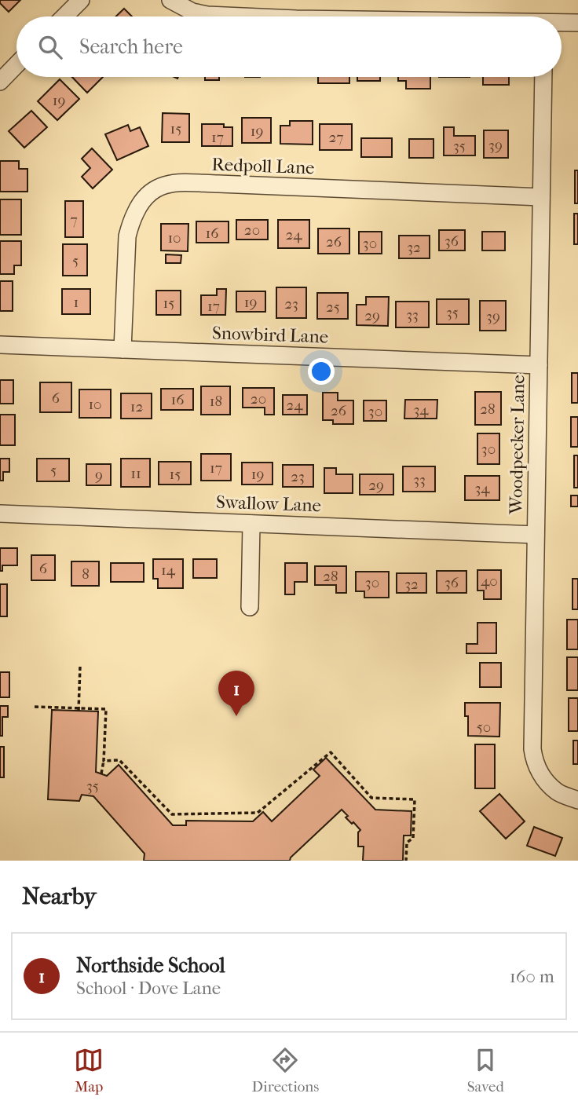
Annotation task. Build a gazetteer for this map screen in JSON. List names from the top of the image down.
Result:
{
  "streets": {
    "street": [
      "Redpoll Lane",
      "Snowbird Lane",
      "Woodpecker Lane",
      "Swallow Lane"
    ]
  },
  "crossings": [
    ["Redpoll Lane", "Snowbird Lane"],
    ["Redpoll Lane", "Woodpecker Lane"],
    ["Snowbird Lane", "Woodpecker Lane"],
    ["Woodpecker Lane", "Swallow Lane"]
  ],
  "house_numbers": [
    "19",
    "15",
    "19",
    "17",
    "27",
    "39",
    "35",
    "7",
    "20",
    "16",
    "24",
    "10",
    "36",
    "26",
    "30",
    "32",
    "5",
    "1",
    "19",
    "15",
    "23",
    "17",
    "25",
    "35",
    "33",
    "29",
    "39",
    "6",
    "20",
    "16",
    "18",
    "10",
    "24",
    "12",
    "28",
    "34",
    "26",
    "30",
    "30",
    "17",
    "5",
    "11",
    "15",
    "19",
    "9",
    "23",
    "33",
    "29",
    "34",
    "6",
    "14",
    "8",
    "28",
    "40",
    "30",
    "36",
    "32",
    "50",
    "35"
  ],
  "page": {
    "search": "Search here",
    "pins": "1",
    "heading": "Nearby",
    "list": [
      {
        "mark": "1",
        "name": "Northside School",
        "note": "School · Dove Lane",
        "value": "160 m"
      }
    ],
    "nav": ["Map", "Directions", "Saved"]
  }
}
